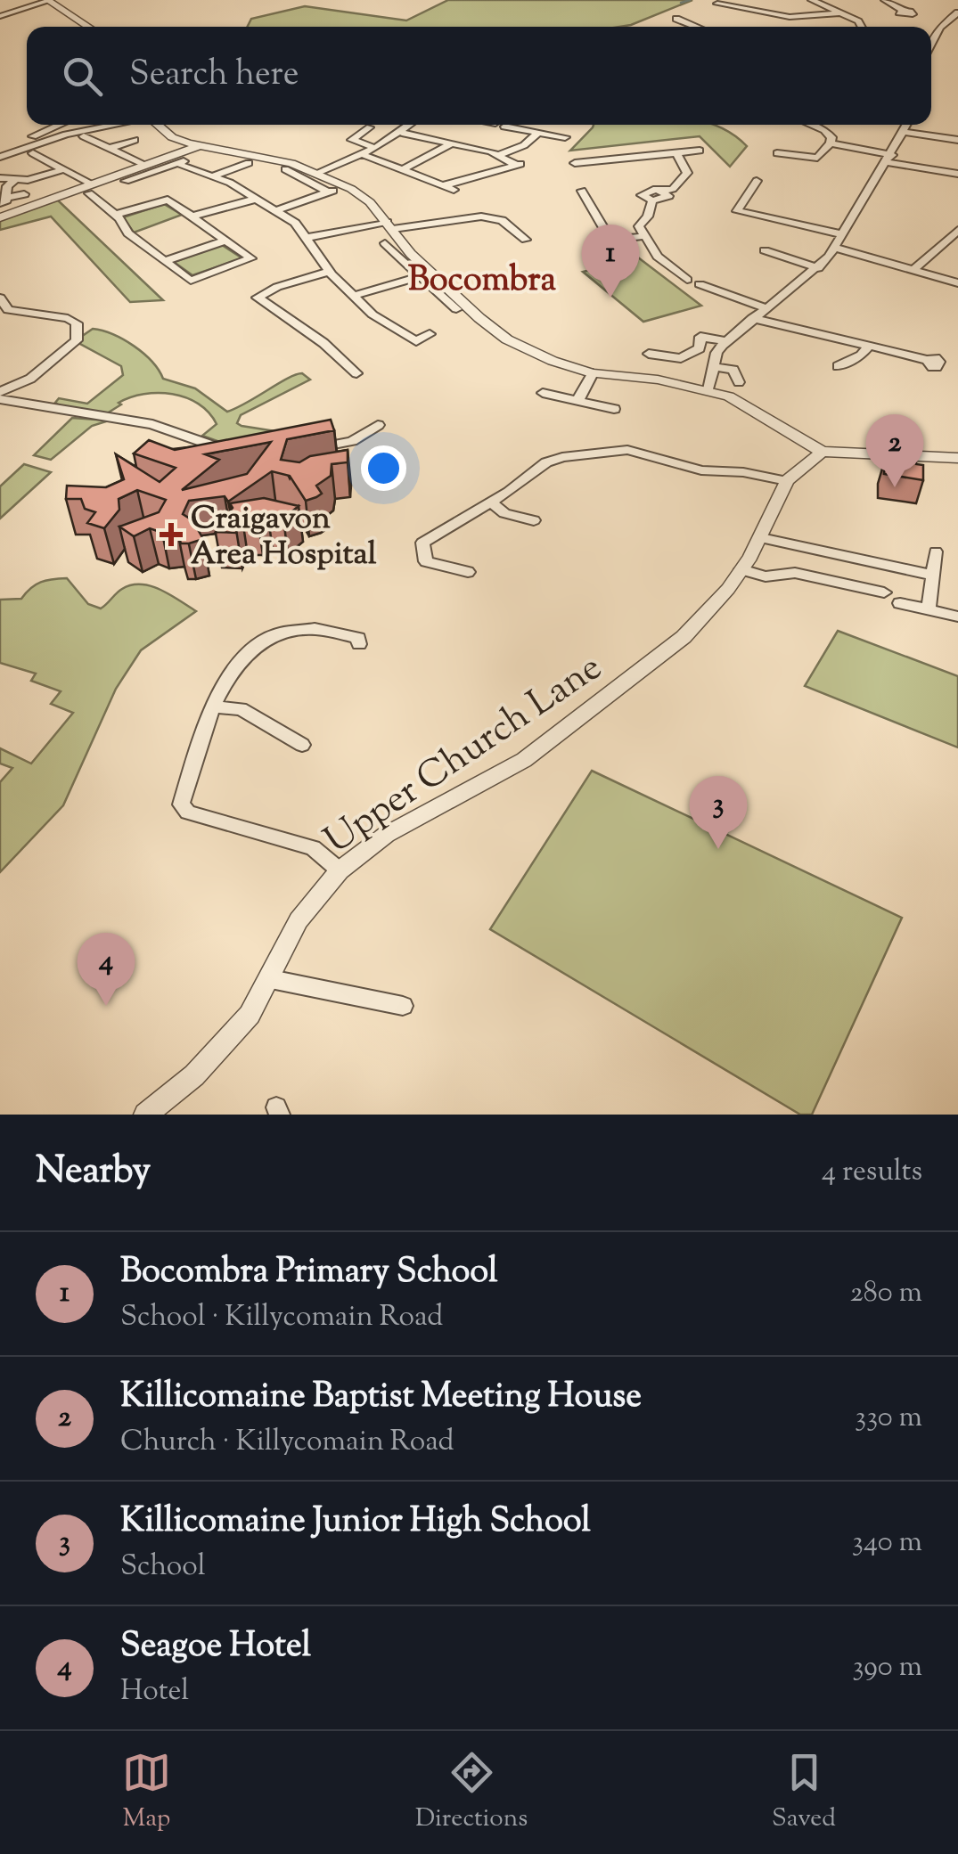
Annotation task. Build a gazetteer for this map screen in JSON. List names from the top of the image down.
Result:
{
  "streets": {
    "street": ["Upper Church Lane"]
  },
  "districts": ["Bocombra"],
  "places": {
    "health": ["Craigavon Area Hospital"]
  },
  "page": {
    "search": "Search here",
    "pins": [
      "1",
      "2",
      "3",
      "4"
    ],
    "heading": ["Nearby", "4 results"],
    "list": [
      {
        "mark": "1",
        "name": "Bocombra Primary School",
        "note": "School · Killycomain Road",
        "value": "280 m"
      },
      {
        "mark": "2",
        "name": "Killicomaine Baptist Meeting House",
        "note": "Church · Killycomain Road",
        "value": "330 m"
      },
      {
        "mark": "3",
        "name": "Killicomaine Junior High School",
        "note": "School",
        "value": "340 m"
      },
      {
        "mark": "4",
        "name": "Seagoe Hotel",
        "note": "Hotel",
        "value": "390 m"
      }
    ],
    "nav": ["Map", "Directions", "Saved"]
  }
}
